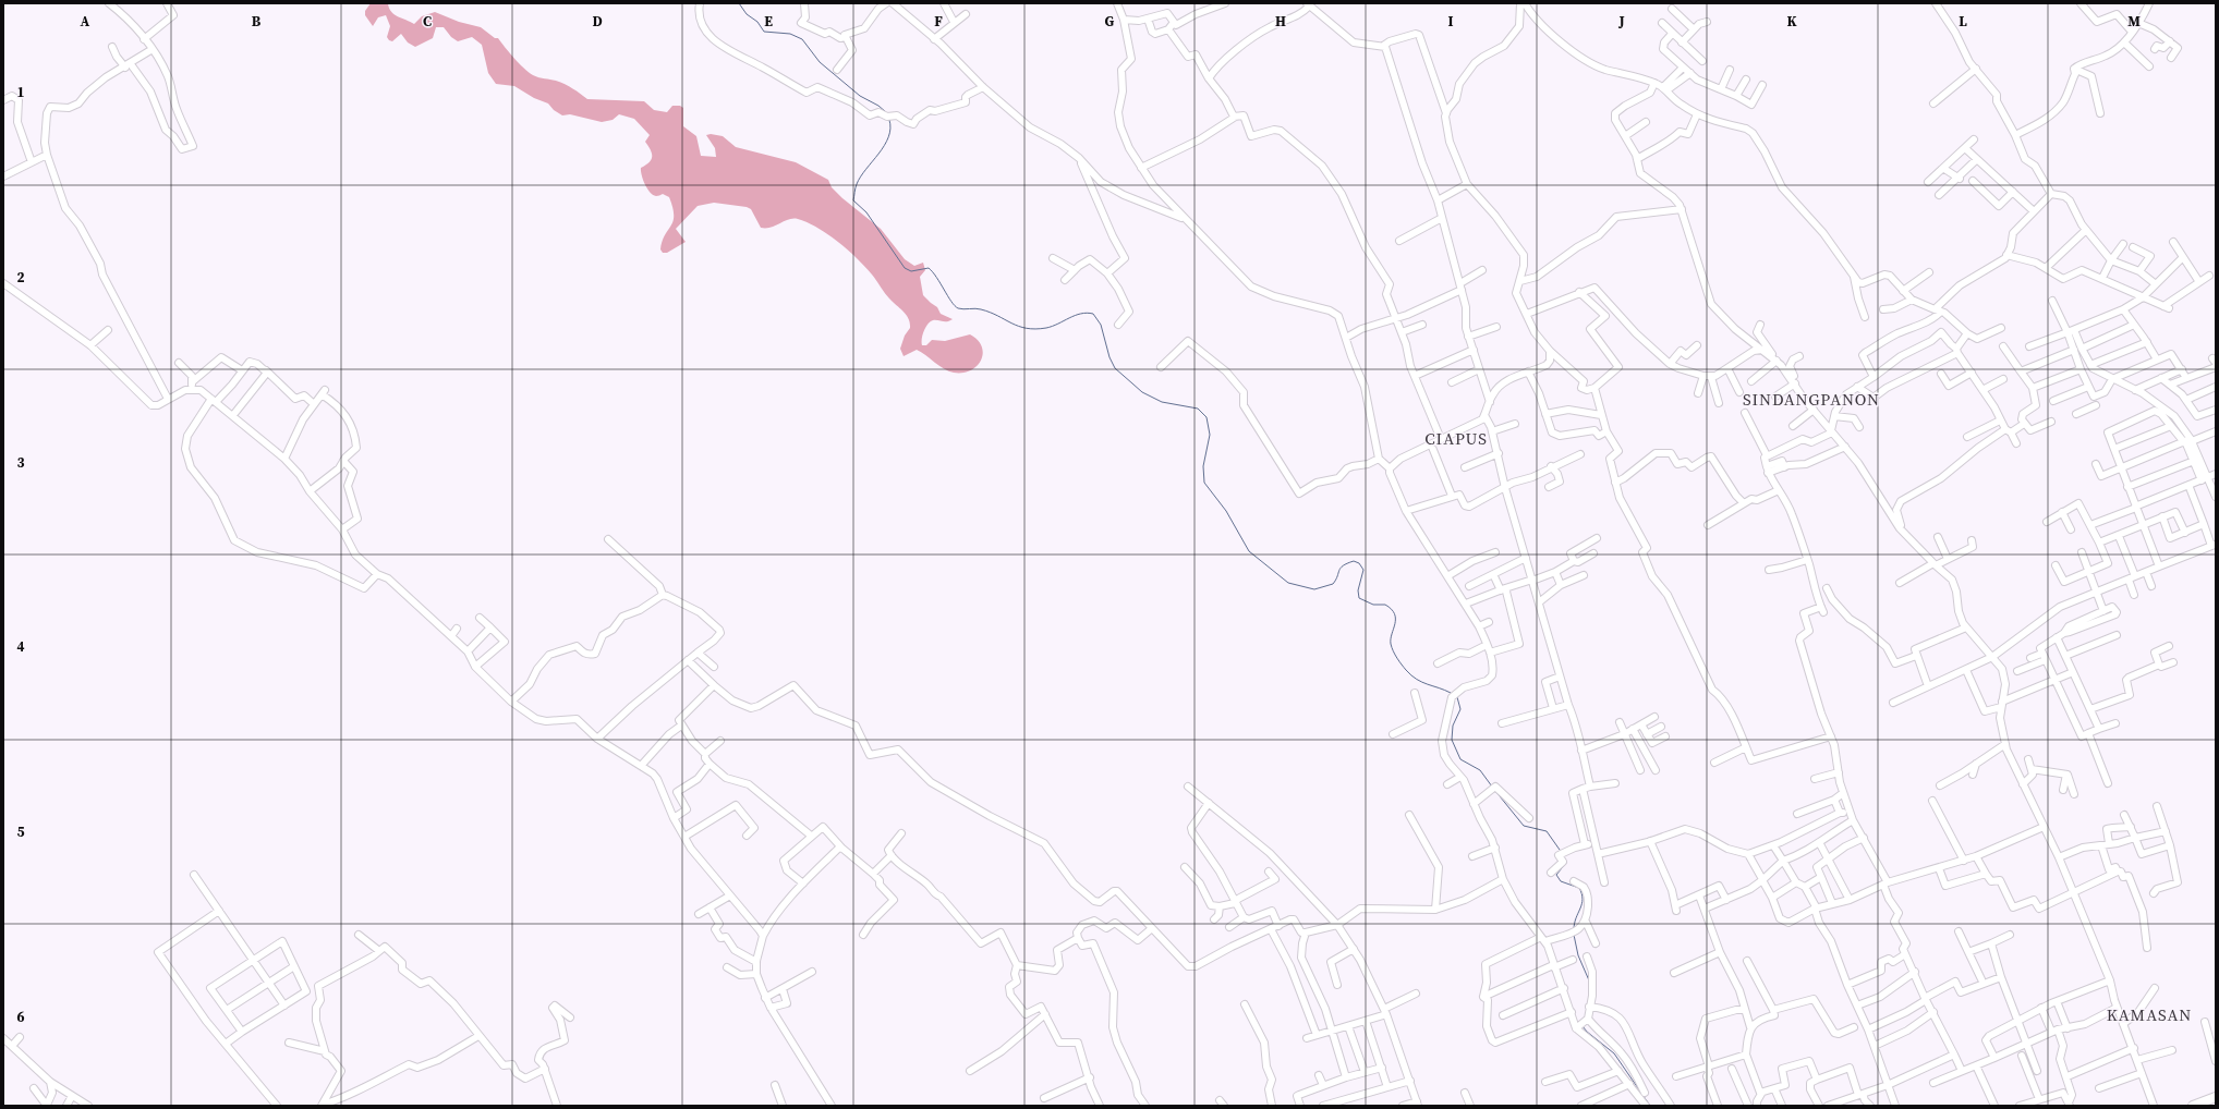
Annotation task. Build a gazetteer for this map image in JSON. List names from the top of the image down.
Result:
{
  "districts": ["SINDANGPANON", "CIAPUS", "KAMASAN"],
  "grid": {
    "columns": [
      "A",
      "B",
      "C",
      "D",
      "E",
      "F",
      "G",
      "H",
      "I",
      "J",
      "K",
      "L",
      "M"
    ],
    "rows": [
      "1",
      "2",
      "3",
      "4",
      "5",
      "6"
    ]
  }
}
